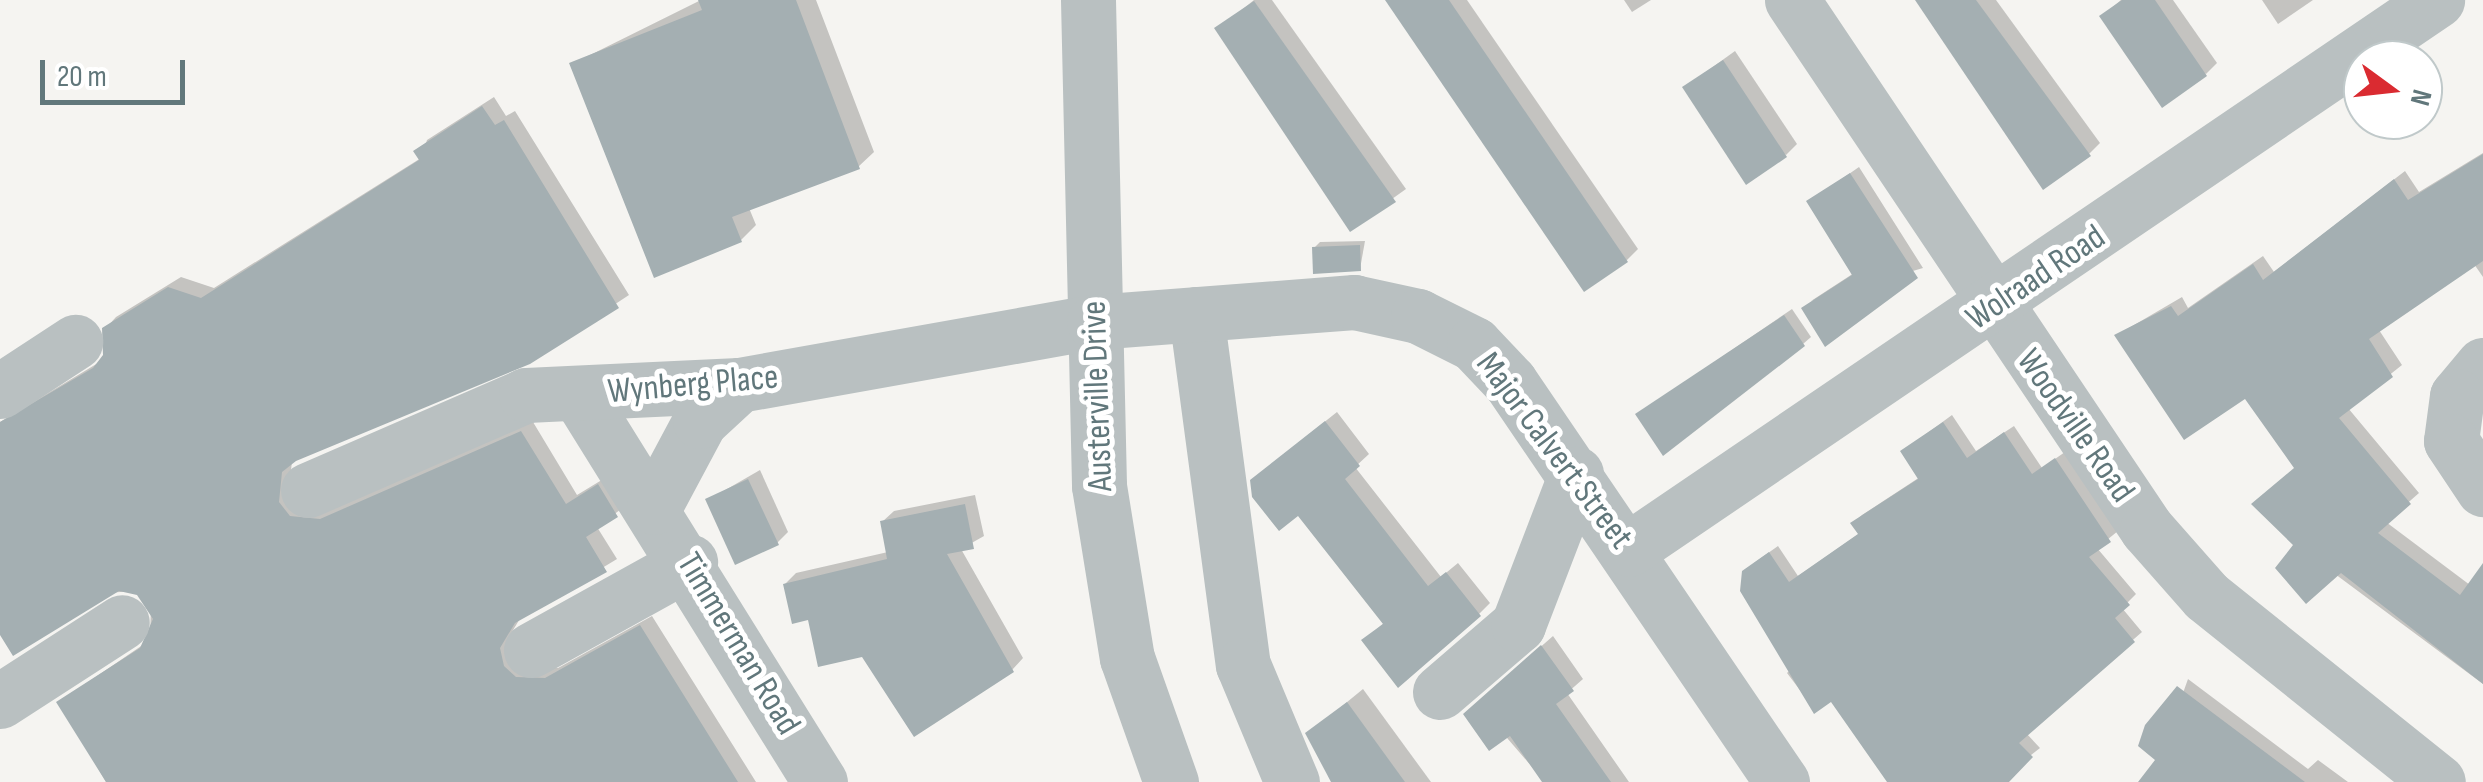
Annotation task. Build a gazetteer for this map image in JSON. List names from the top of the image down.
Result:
{
  "streets": {
    "street": [
      "Wolraad Road",
      "Wynberg Place",
      "Austerville Drive",
      "Woodville Road",
      "Major Calvert Street",
      "Timmerman Road"
    ]
  },
  "crossings": [
    ["Wolraad Road", "Woodville Road"],
    ["Wolraad Road", "Major Calvert Street"],
    ["Wynberg Place", "Austerville Drive"],
    ["Wynberg Place", "Major Calvert Street"],
    ["Wynberg Place", "Timmerman Road"],
    ["Austerville Drive", "Major Calvert Street"]
  ],
  "scale_bar": "20 m",
  "north": "right"
}
